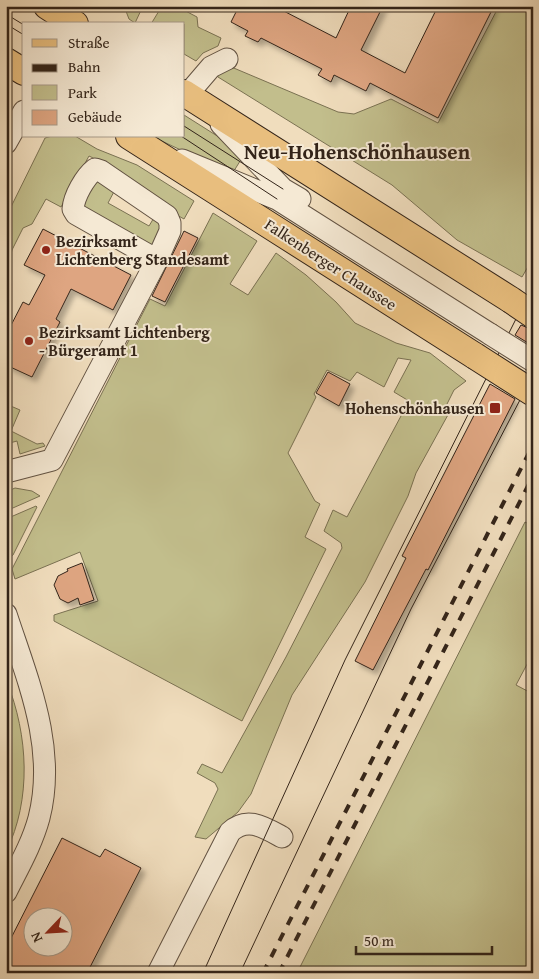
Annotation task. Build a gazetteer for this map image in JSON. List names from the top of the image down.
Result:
{
  "streets": {
    "main road": ["Falkenberger Chaussee"]
  },
  "districts": ["Neu-Hohenschönhausen"],
  "places": {
    "other": ["Bezirksamt Lichtenberg Standesamt", "Bezirksamt Lichtenberg - Bürgeramt 1"],
    "transit": ["Hohenschönhausen"]
  },
  "legend": [
    "Straße",
    "Bahn",
    "Park",
    "Gebäude"
  ],
  "scale_bar": "50 m",
  "north": "bottom left"
}
